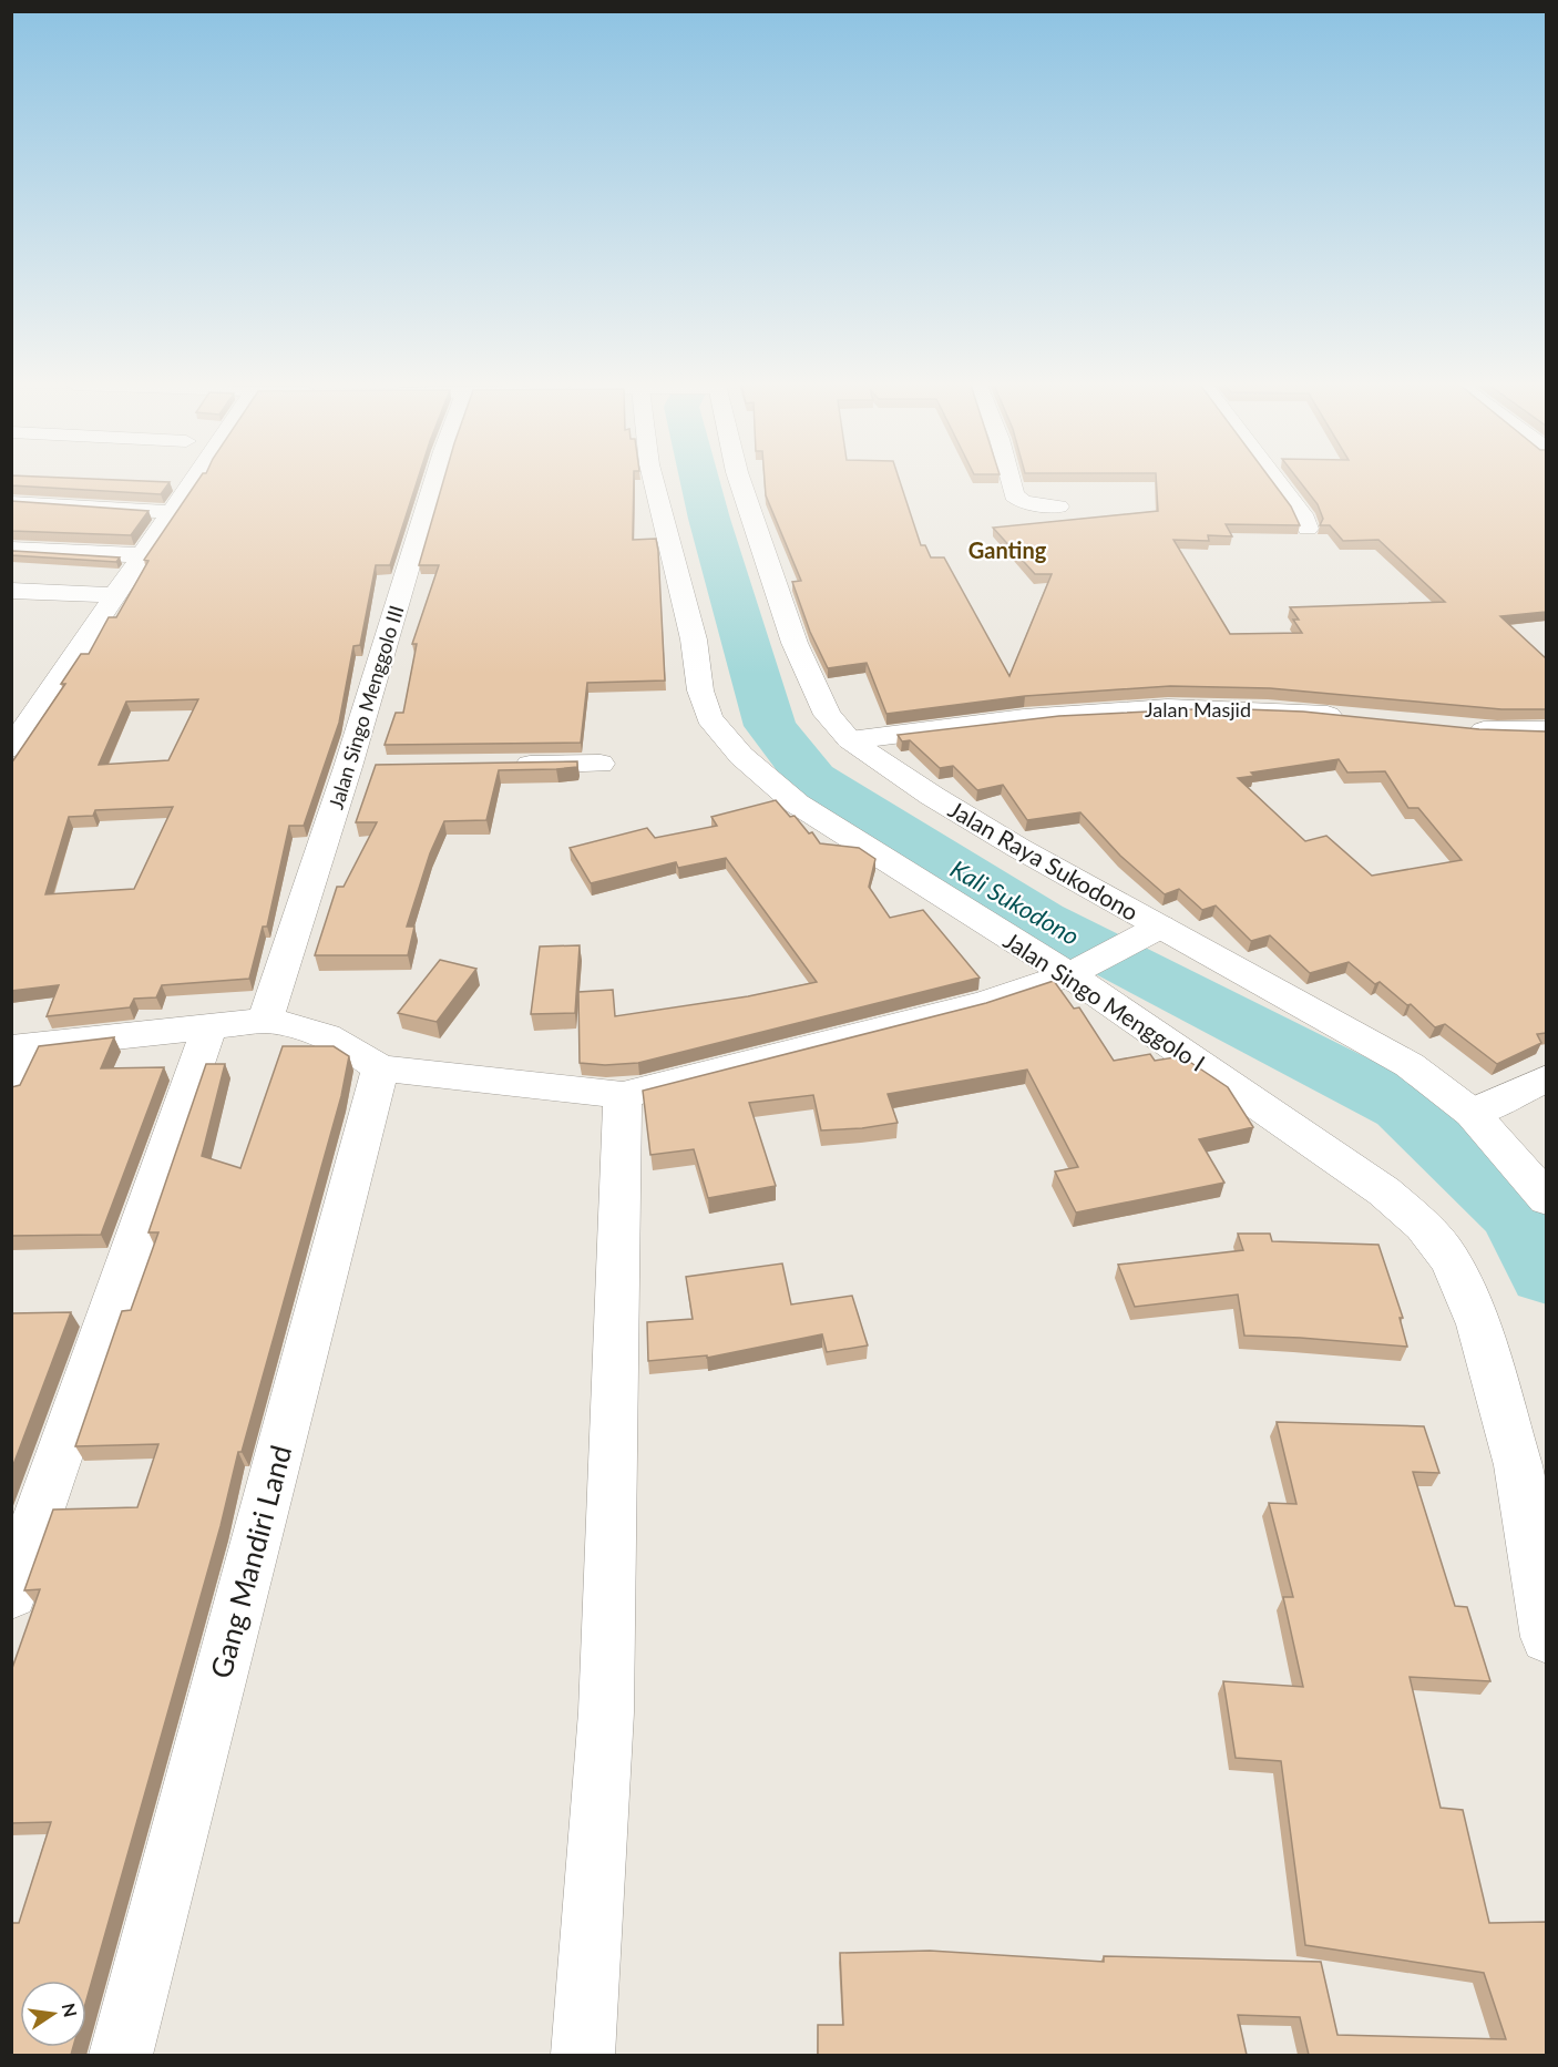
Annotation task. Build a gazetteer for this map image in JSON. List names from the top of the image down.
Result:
{
  "streets": {
    "street": [
      "Jalan Singo Menggolo III",
      "Jalan Masjid",
      "Jalan Raya Sukodono",
      "Jalan Singo Menggolo I",
      "Gang Mandiri Land"
    ]
  },
  "crossings": [
    ["Jalan Masjid", "Jalan Raya Sukodono"]
  ],
  "districts": ["Ganting"],
  "water": ["Kali Sukodono"],
  "north": "right"
}
